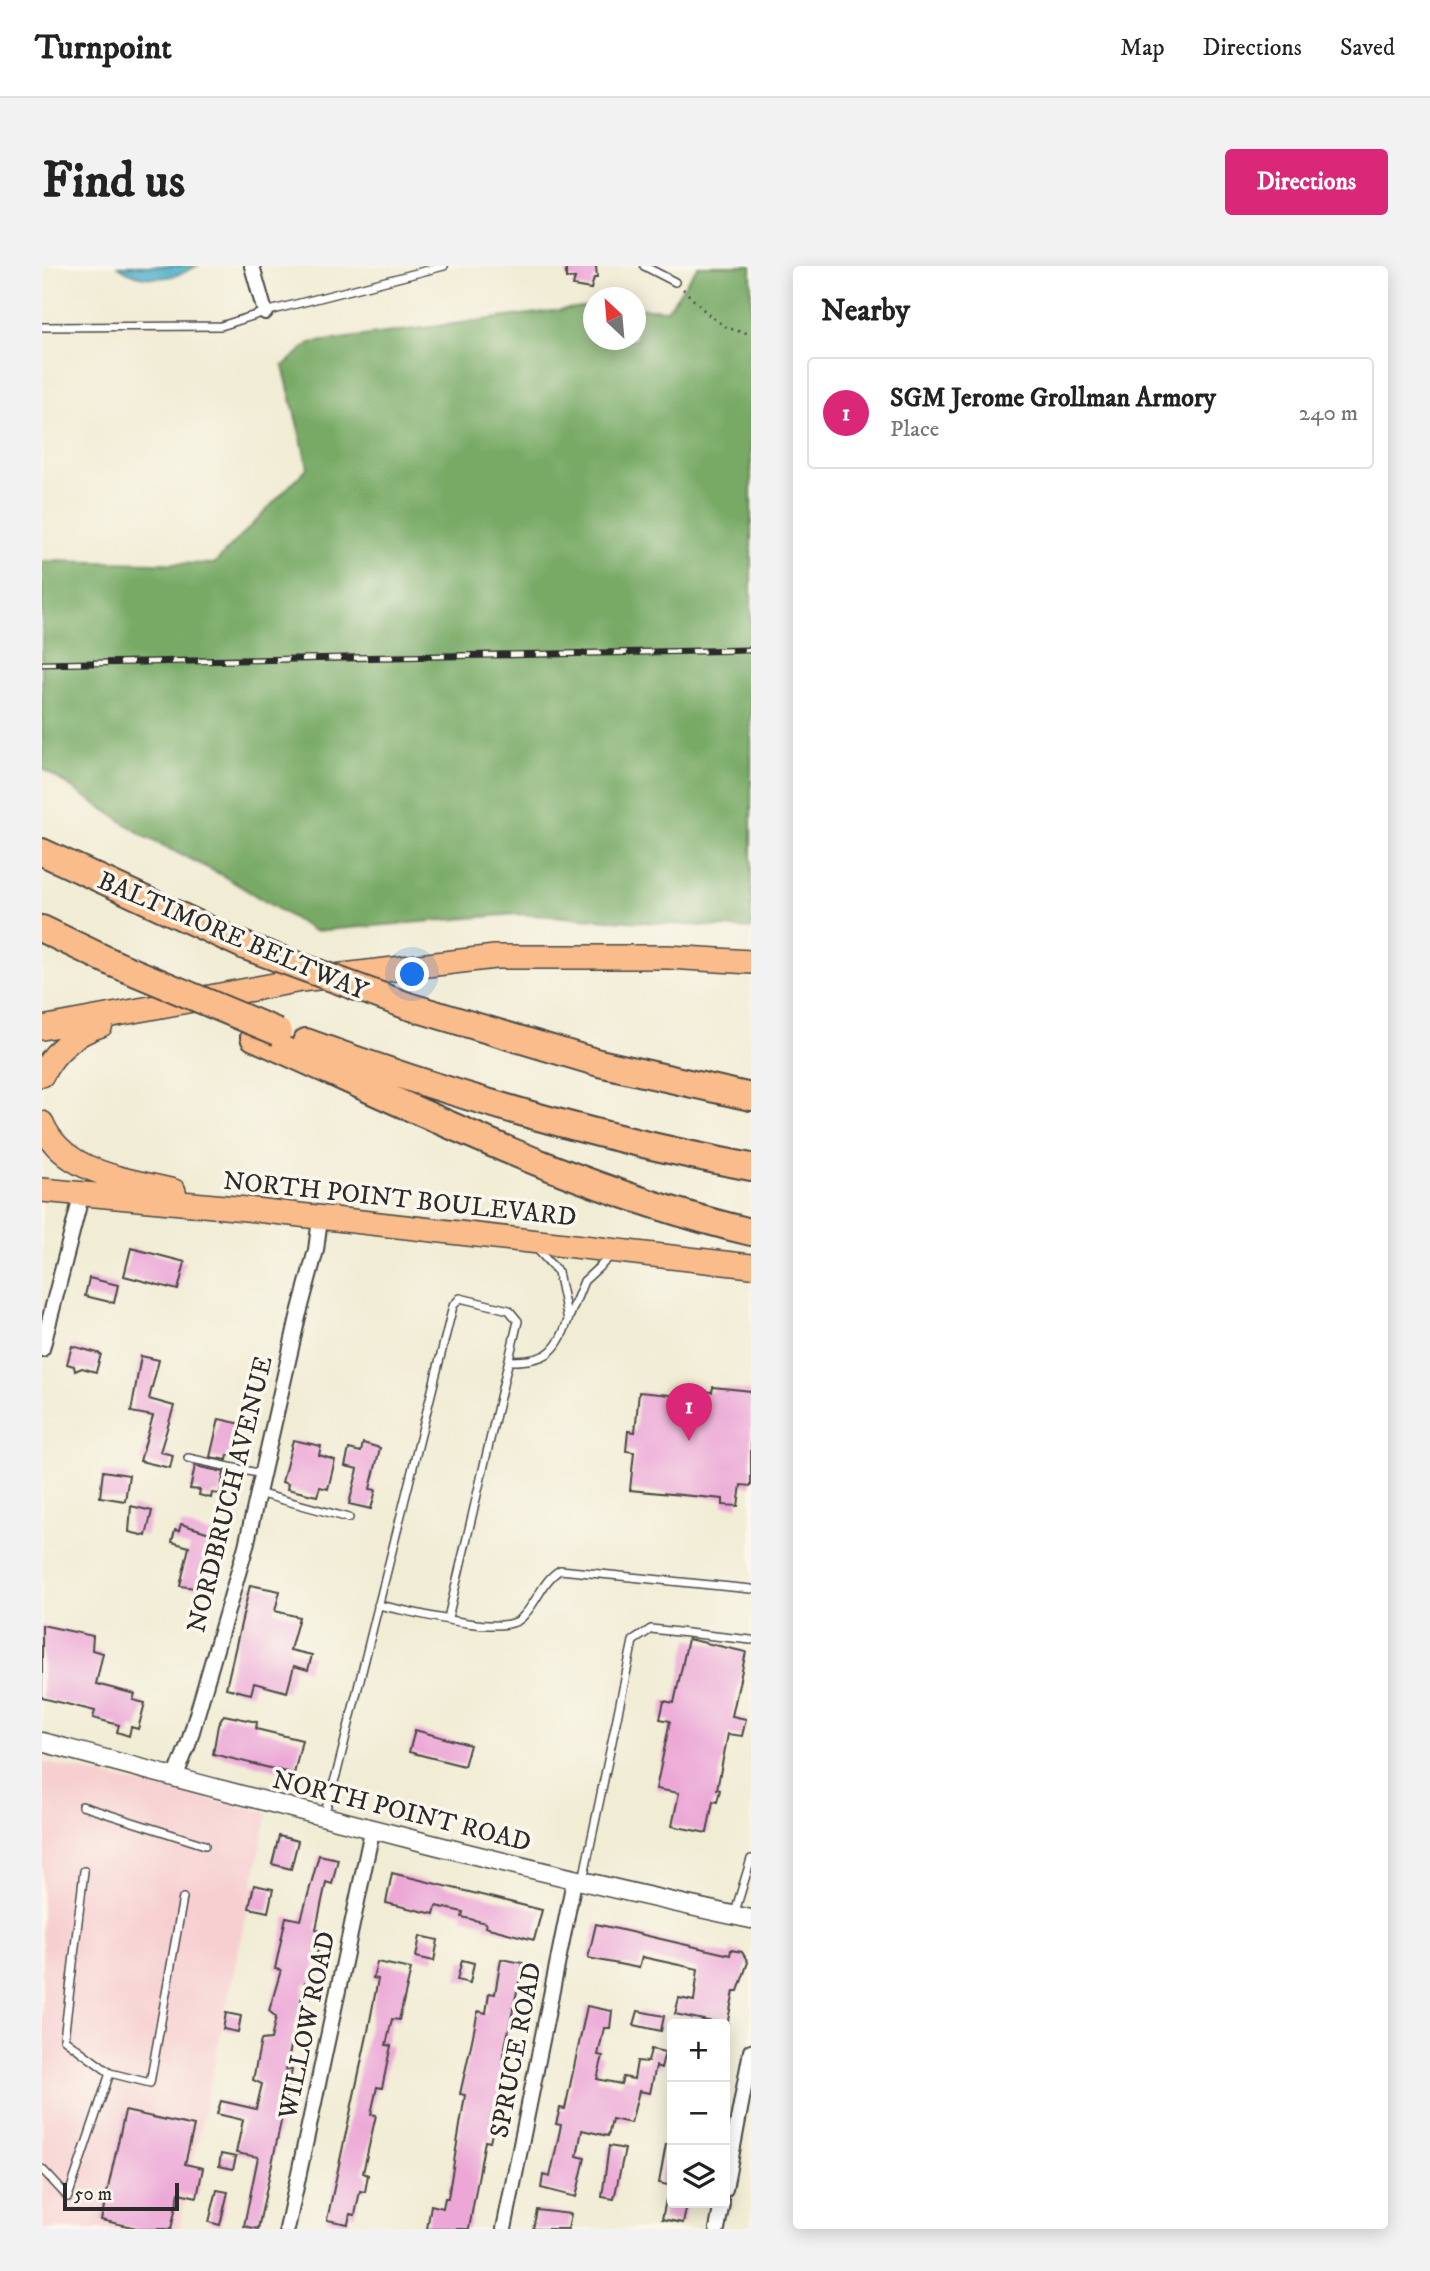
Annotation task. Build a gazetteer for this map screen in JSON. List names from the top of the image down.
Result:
{
  "streets": {
    "highway": ["BALTIMORE BELTWAY"],
    "main road": ["NORTH POINT BOULEVARD"],
    "street": [
      "NORDBRUCH AVENUE",
      "NORTH POINT ROAD",
      "WILLOW ROAD",
      "SPRUCE ROAD"
    ]
  },
  "crossings": [
    ["NORTH POINT BOULEVARD", "NORDBRUCH AVENUE"],
    ["NORDBRUCH AVENUE", "NORTH POINT ROAD"],
    ["NORTH POINT ROAD", "WILLOW ROAD"],
    ["NORTH POINT ROAD", "SPRUCE ROAD"]
  ],
  "scale_bar": "50 m",
  "north": "top left",
  "page": {
    "header": "Turnpoint",
    "nav": ["Map", "Directions", "Saved"],
    "buttons": "Directions",
    "title": "Find us",
    "heading": "Nearby",
    "list": [
      {
        "mark": "1",
        "name": "SGM Jerome Grollman Armory",
        "note": "Place",
        "value": "240 m"
      }
    ],
    "pins": "1",
    "map_buttons": ["+", "−"],
    "scale": "50 m"
  }
}
